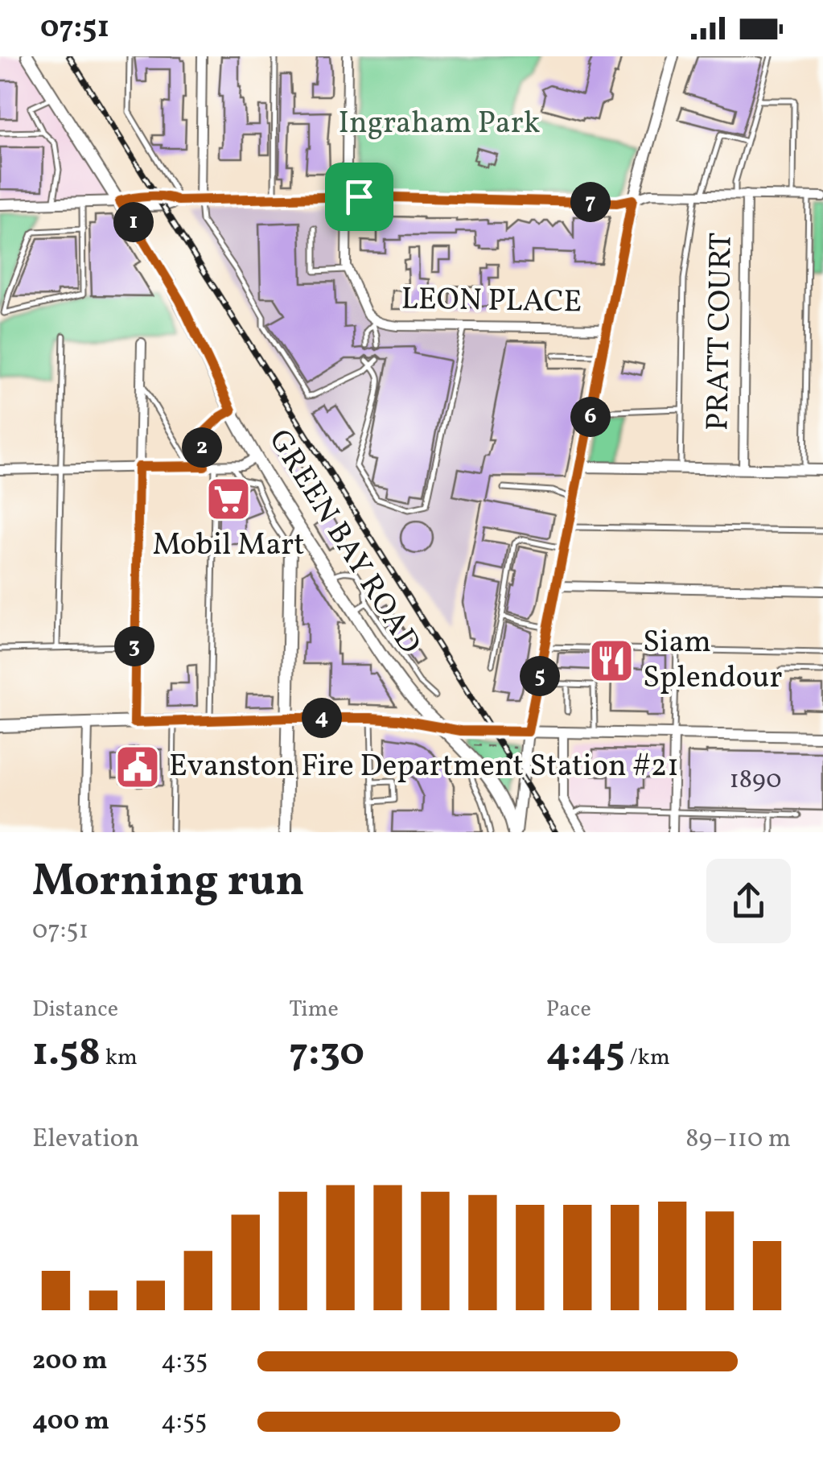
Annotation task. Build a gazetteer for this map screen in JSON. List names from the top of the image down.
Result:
{
  "streets": {
    "main road": ["GREEN BAY ROAD"],
    "street": ["LEON PLACE", "PRATT COURT"]
  },
  "parks": ["Ingraham Park"],
  "places": {
    "supermarket": ["Mobil Mart"],
    "restaurant": ["Siam Splendour"],
    "public building": ["Evanston Fire Department Station #21"]
  },
  "house_numbers": ["1890"],
  "page": {
    "status": "07:51",
    "pins": [
      "7",
      "1",
      "6",
      "2",
      "3",
      "5",
      "4"
    ],
    "heading": ["Morning run", "07:51"],
    "stats": [
      ["Distance", "1.58 km"],
      ["Time", "7:30"],
      ["Pace", "4:45 /km"]
    ],
    "chart": ["Elevation", "89–110 m"],
    "list": [
      {
        "name": "200 m",
        "note": "4:35"
      },
      {
        "name": "400 m",
        "note": "4:55"
      }
    ]
  }
}
